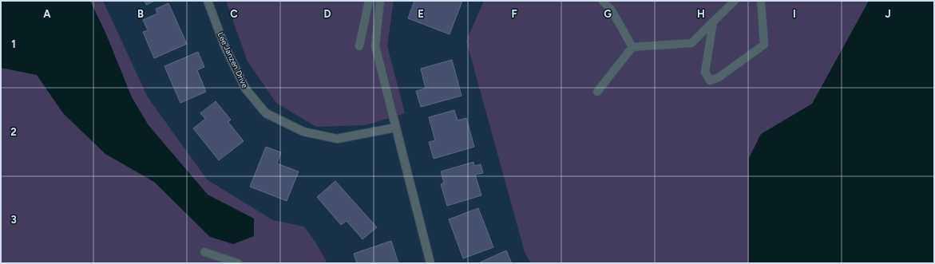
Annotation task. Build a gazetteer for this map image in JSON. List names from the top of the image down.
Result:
{
  "streets": {
    "street": ["Lee Janzen Drive"]
  },
  "grid": {
    "columns": [
      "A",
      "B",
      "C",
      "D",
      "E",
      "F",
      "G",
      "H",
      "I",
      "J"
    ],
    "rows": ["1", "2", "3"]
  }
}
